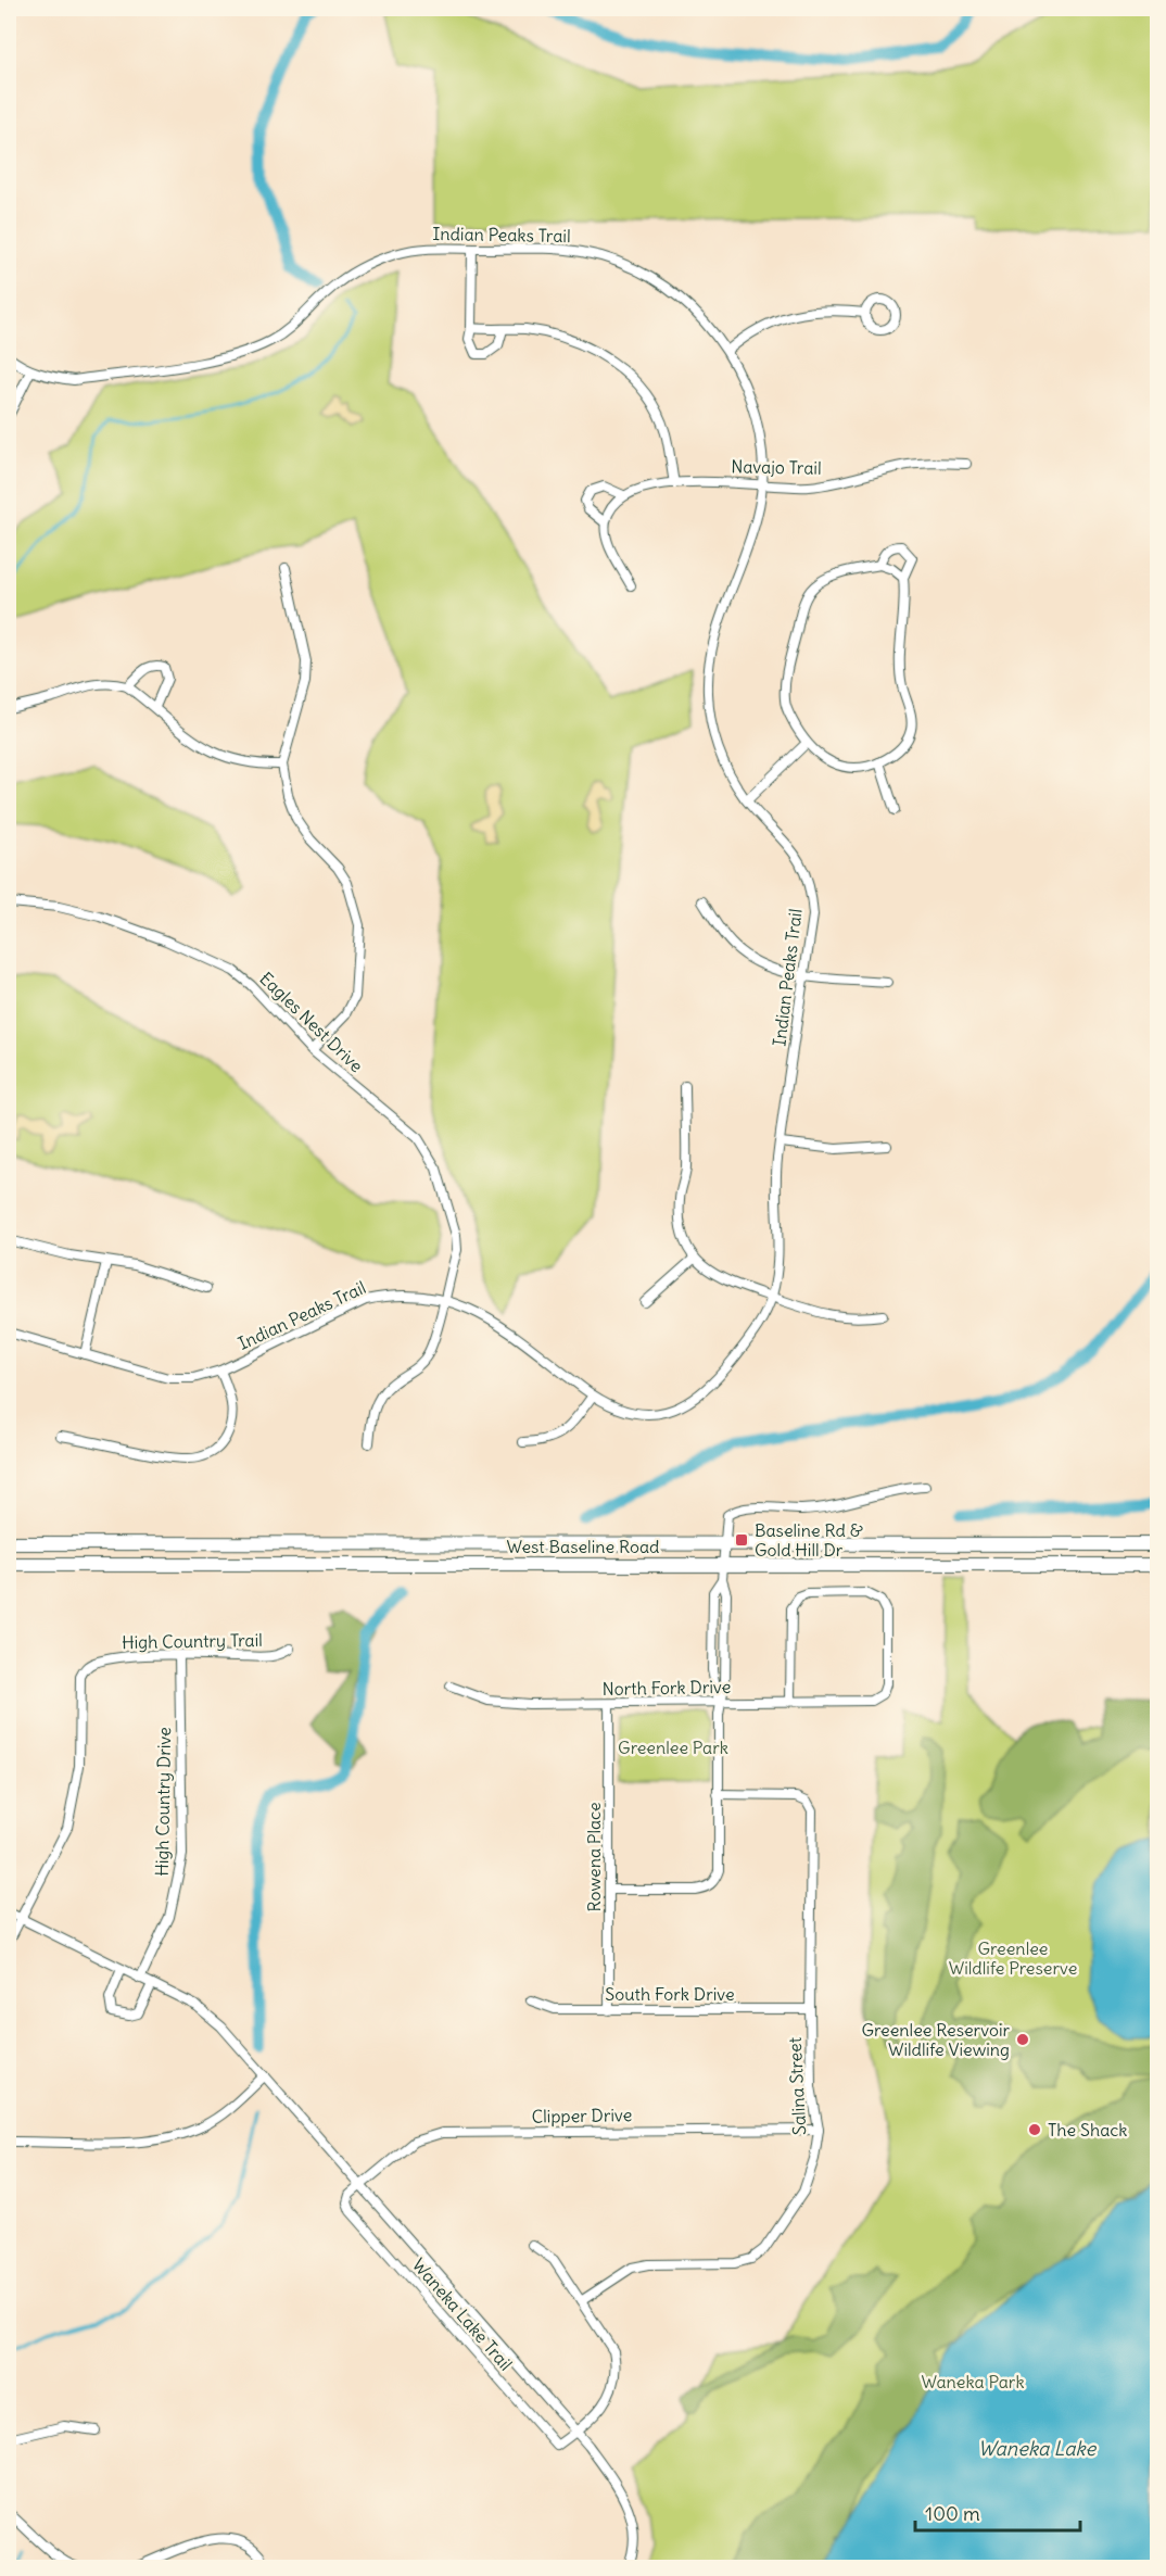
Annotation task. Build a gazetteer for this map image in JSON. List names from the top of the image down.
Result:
{
  "streets": {
    "main road": ["West Baseline Road"],
    "street": [
      "Indian Peaks Trail",
      "Navajo Trail",
      "Eagles Nest Drive",
      "High Country Trail",
      "North Fork Drive",
      "High Country Drive",
      "Rowena Place",
      "South Fork Drive",
      "Salina Street",
      "Clipper Drive",
      "Waneka Lake Trail"
    ]
  },
  "crossings": [
    ["Indian Peaks Trail", "Navajo Trail"],
    ["Indian Peaks Trail", "Eagles Nest Drive"],
    ["High Country Trail", "High Country Drive"],
    ["High Country Trail", "Waneka Lake Trail"],
    ["North Fork Drive", "Rowena Place"],
    ["High Country Drive", "Waneka Lake Trail"],
    ["Rowena Place", "South Fork Drive"],
    ["South Fork Drive", "Salina Street"],
    ["Salina Street", "Clipper Drive"],
    ["Clipper Drive", "Waneka Lake Trail"]
  ],
  "water": ["Waneka Lake"],
  "parks": ["Greenlee Park", "Greenlee Wildlife Preserve", "Waneka Park"],
  "places": {
    "transit": ["Baseline Rd & Gold Hill Dr"],
    "other": ["Greenlee Reservoir Wildlife Viewing", "The Shack"]
  },
  "scale_bar": "100 m"
}
